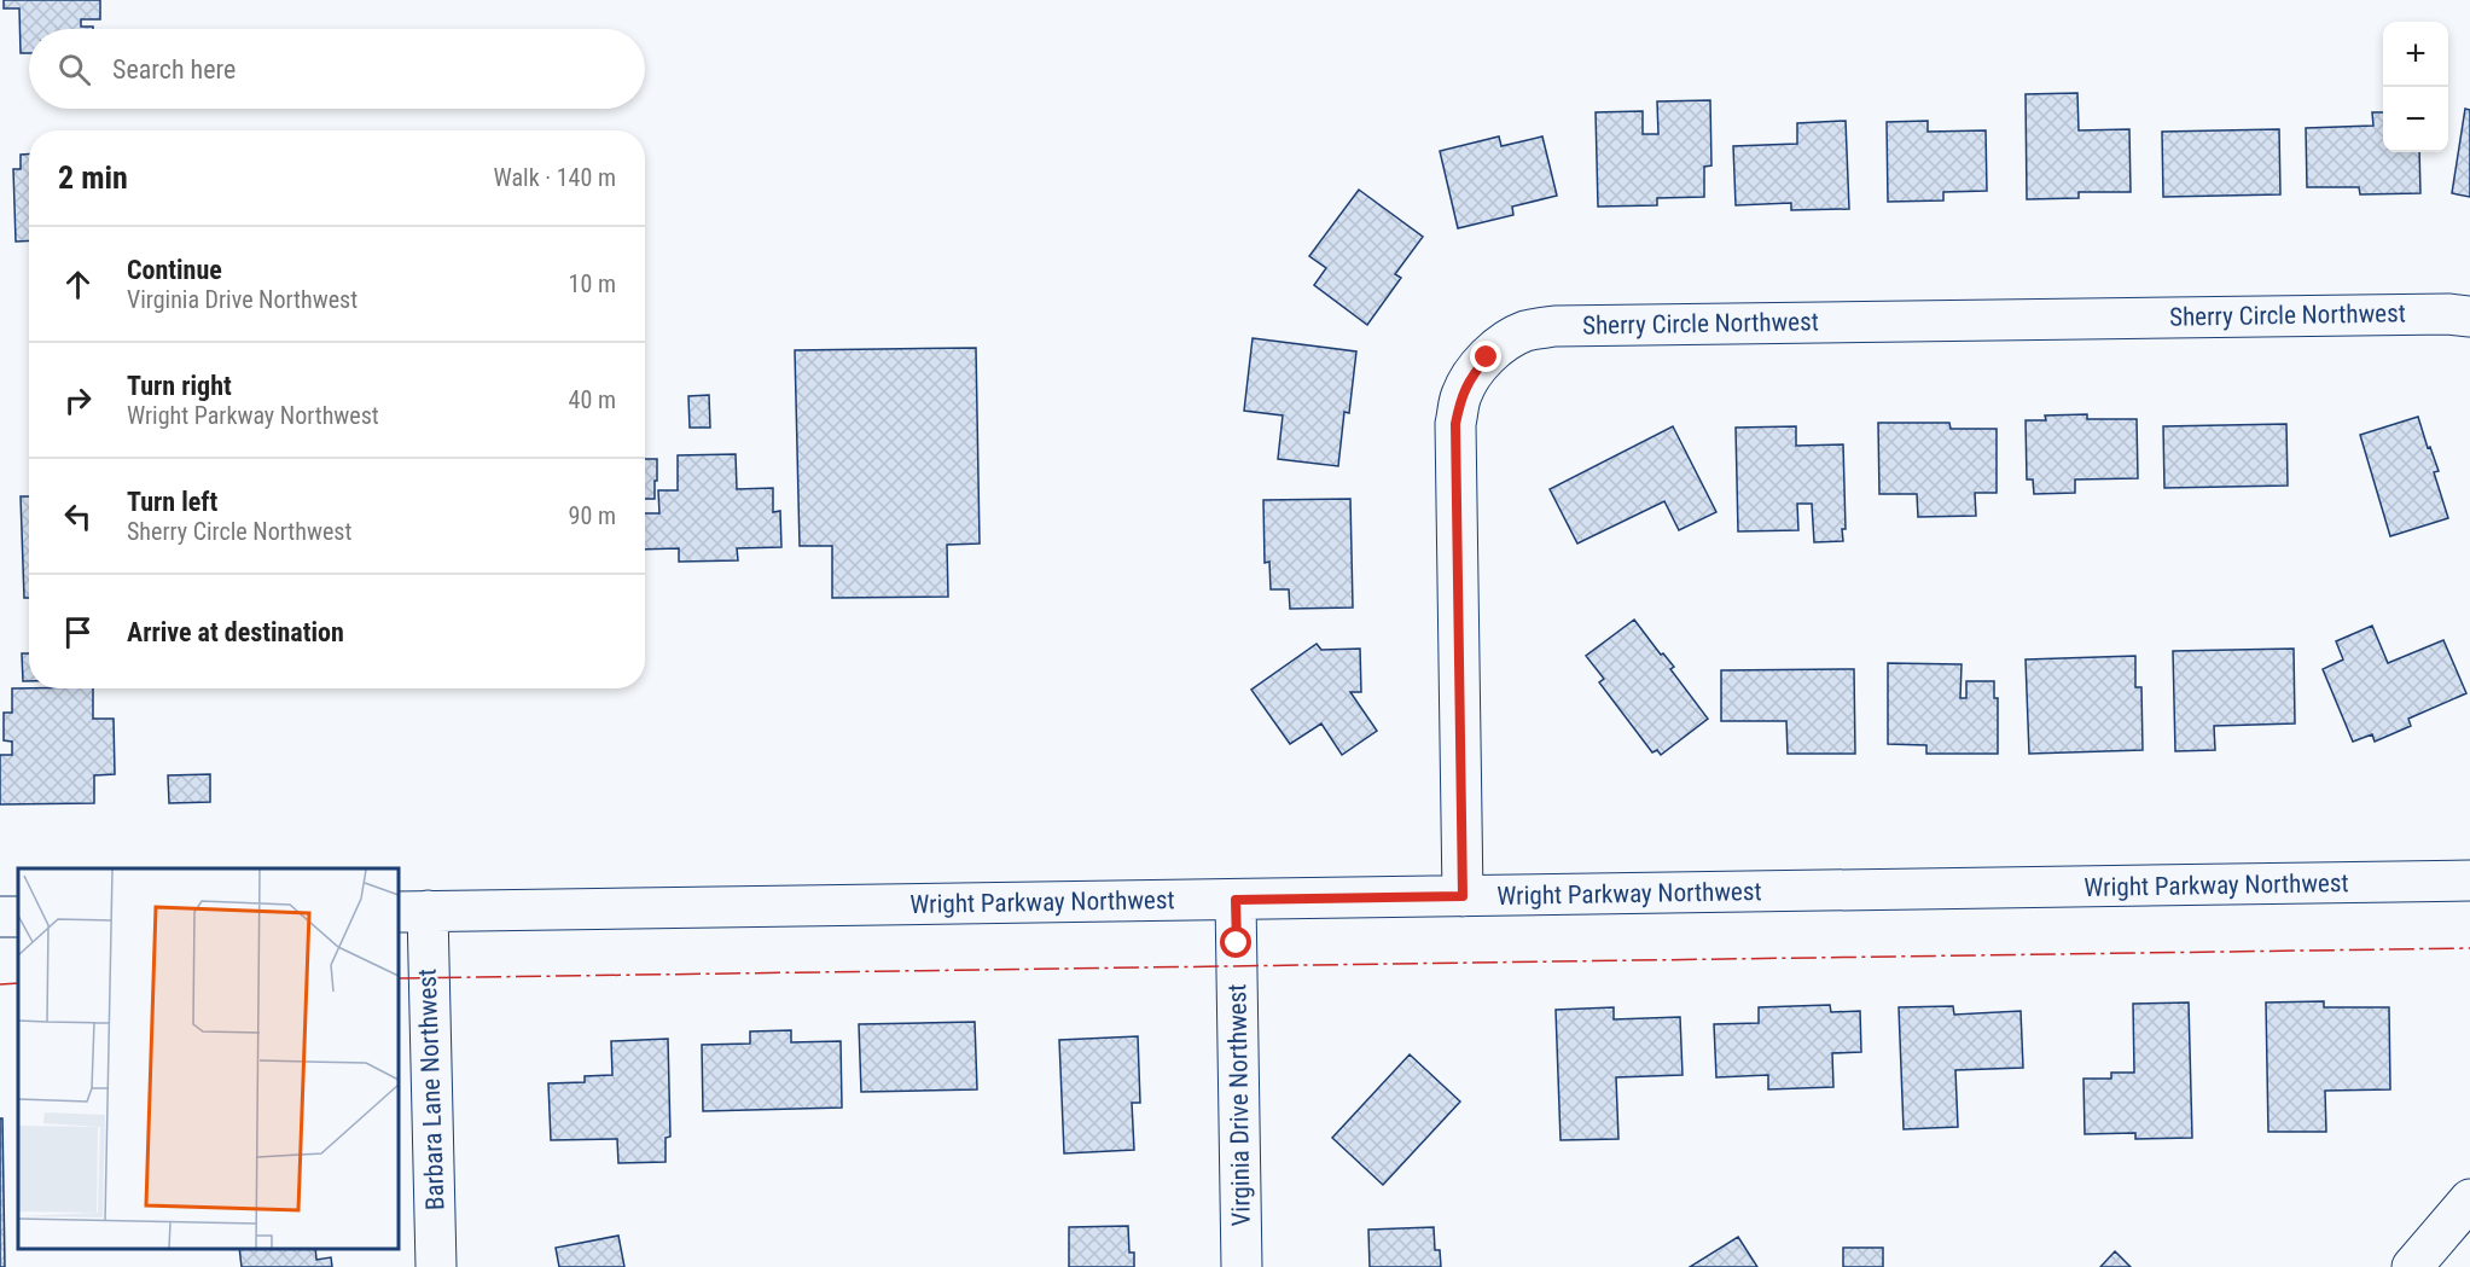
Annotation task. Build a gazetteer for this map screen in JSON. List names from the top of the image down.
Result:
{
  "streets": {
    "street": [
      "Sherry Circle Northwest",
      "Wright Parkway Northwest",
      "Barbara Lane Northwest",
      "Virginia Drive Northwest"
    ]
  },
  "crossings": [
    ["Sherry Circle Northwest", "Wright Parkway Northwest"],
    ["Wright Parkway Northwest", "Barbara Lane Northwest"],
    ["Wright Parkway Northwest", "Virginia Drive Northwest"]
  ],
  "page": {
    "map_buttons": ["+", "−"],
    "search": "Search here",
    "heading": ["2 min", "Walk · 140 m"],
    "list": [
      ["Continue", "Virginia Drive Northwest", "10 m"],
      ["Turn right", "Wright Parkway Northwest", "40 m"],
      ["Turn left", "Sherry Circle Northwest", "90 m"],
      "Arrive at destination"
    ]
  }
}
